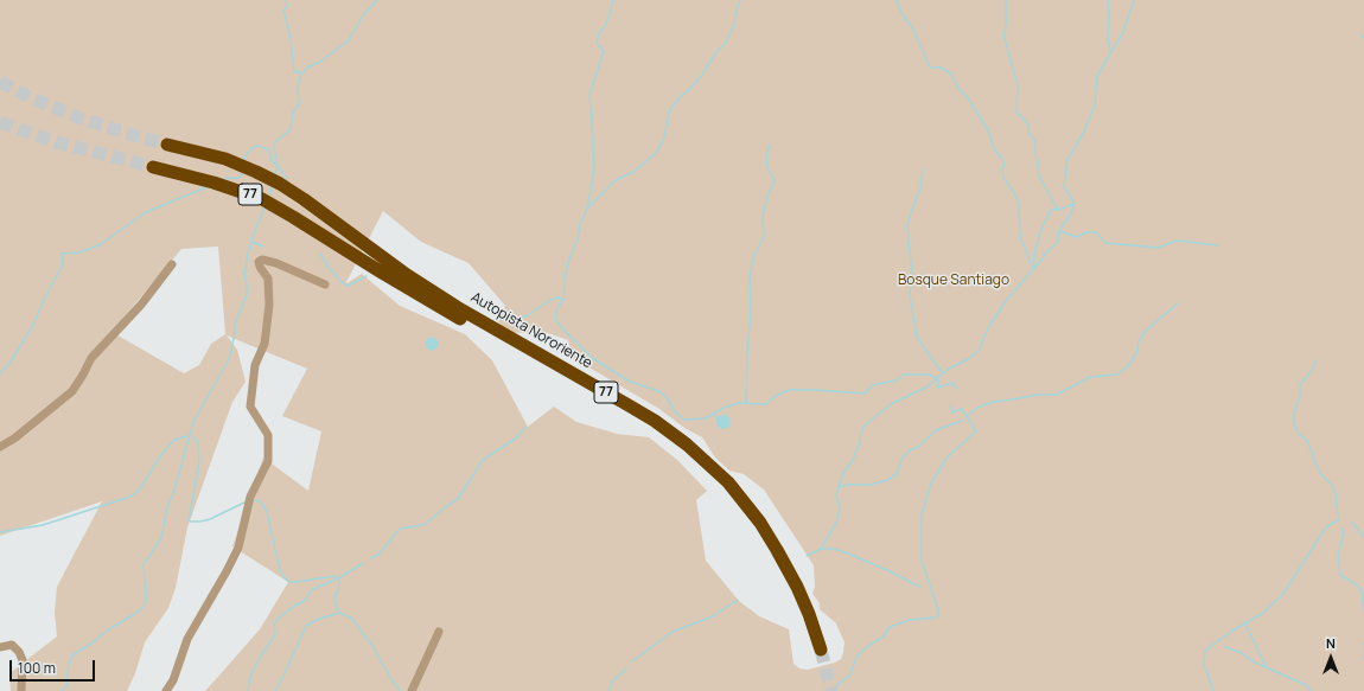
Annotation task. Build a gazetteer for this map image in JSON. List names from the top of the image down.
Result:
{
  "streets": {
    "highway": ["77", "Autopista Nororiente"]
  },
  "parks": ["Bosque Santiago"],
  "scale_bar": "100 m",
  "north": "top"
}
